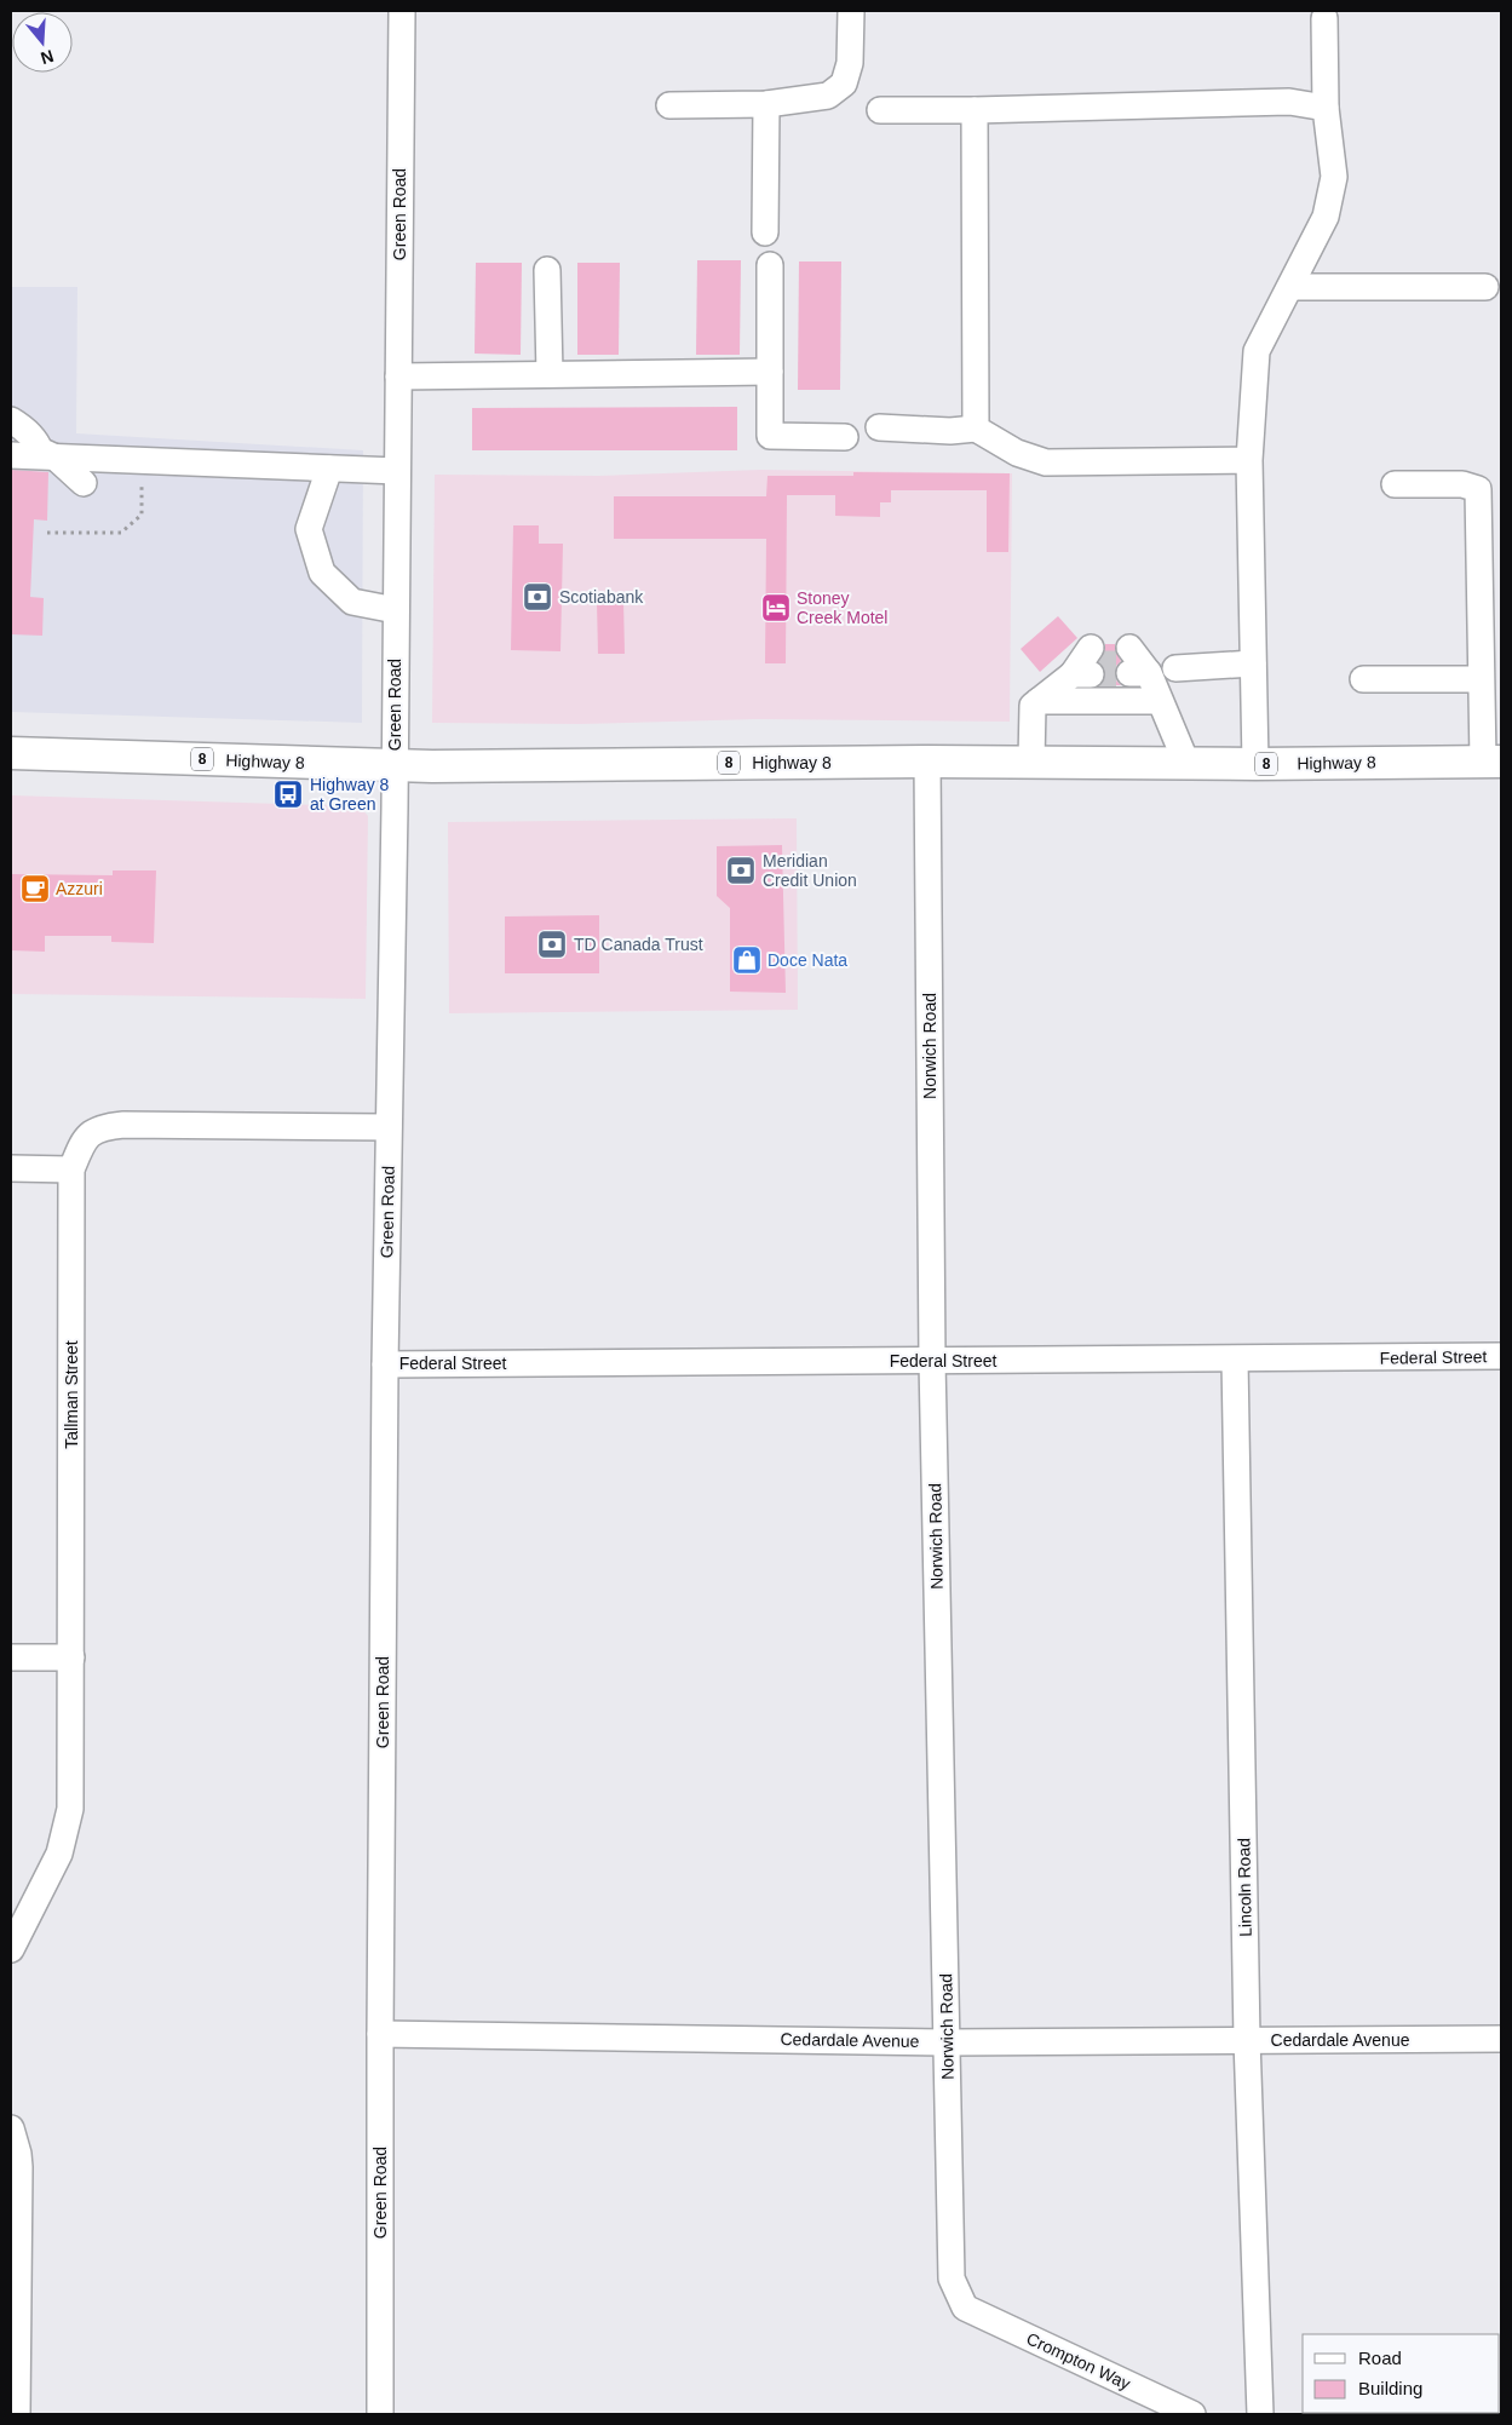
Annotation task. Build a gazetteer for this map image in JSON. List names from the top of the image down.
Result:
{
  "streets": {
    "main road": ["8", "Highway 8"],
    "street": [
      "Green Road",
      "Norwich Road",
      "Federal Street",
      "Tallman Street",
      "Lincoln Road",
      "Cedardale Avenue",
      "Crompton Way"
    ]
  },
  "crossings": [
    ["Green Road", "Highway 8"],
    ["Green Road", "Federal Street"],
    ["Green Road", "Tallman Street"],
    ["Green Road", "Cedardale Avenue"],
    ["Highway 8", "Norwich Road"],
    ["Norwich Road", "Federal Street"],
    ["Norwich Road", "Cedardale Avenue"],
    ["Norwich Road", "Crompton Way"],
    ["Federal Street", "Lincoln Road"],
    ["Lincoln Road", "Cedardale Avenue"]
  ],
  "places": {
    "bank": ["Scotiabank", "Meridian Credit Union", "TD Canada Trust"],
    "hotel": ["Stoney Creek Motel"],
    "bus stop": ["Highway 8 at Green"],
    "cafe": ["Azzuri"],
    "shop": ["Doce Nata"]
  },
  "legend": ["Road", "Building"],
  "north": "bottom"
}
